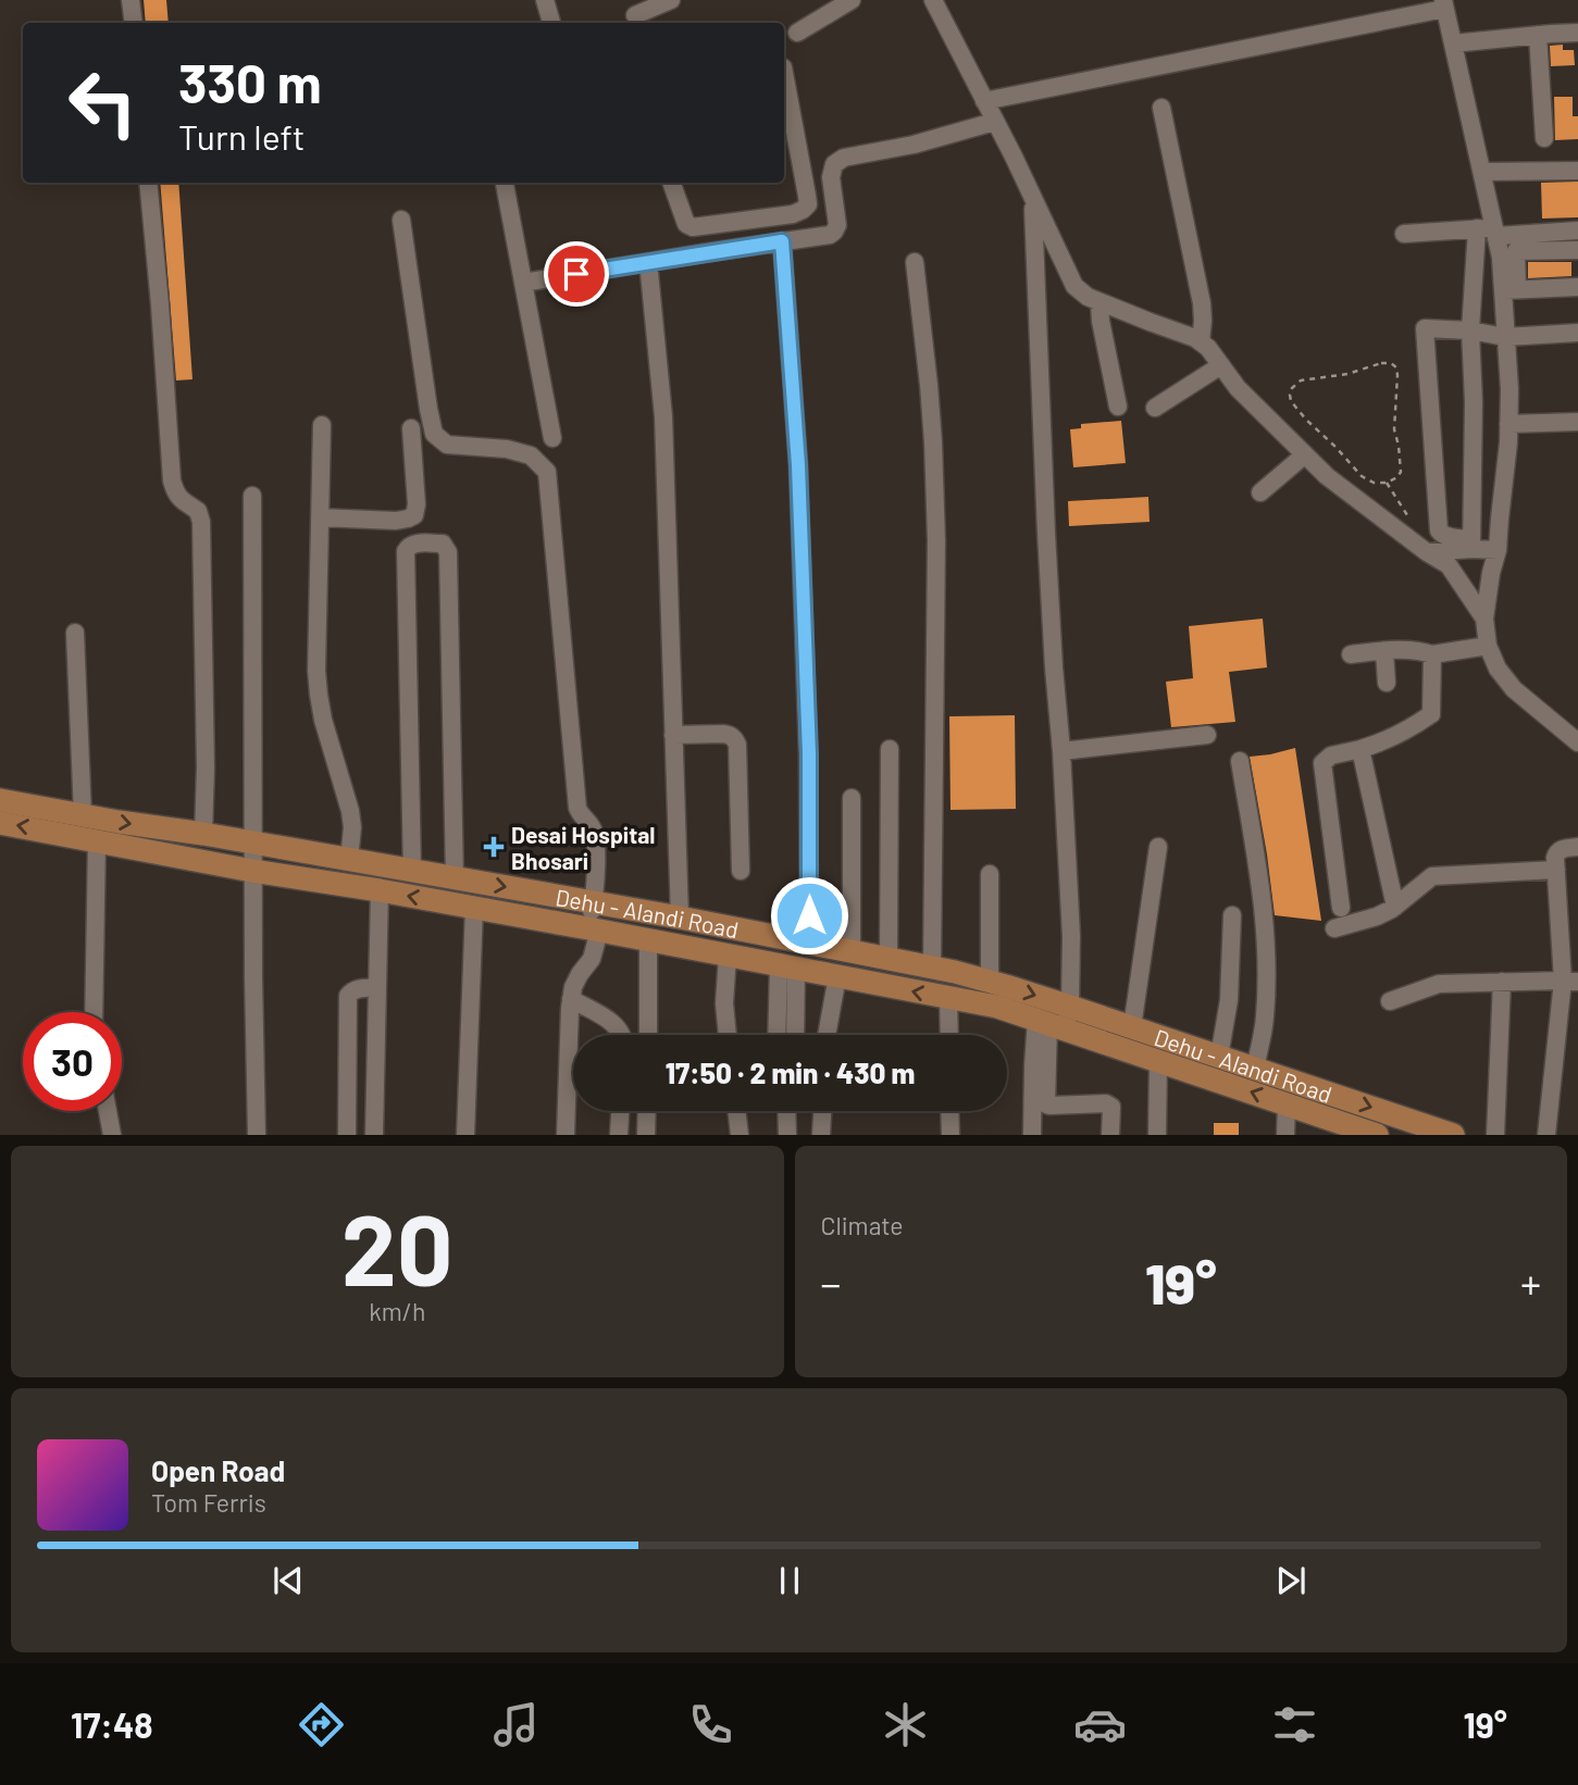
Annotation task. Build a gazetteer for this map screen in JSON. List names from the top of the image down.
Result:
{
  "streets": {
    "main road": ["Dehu - Alandi Road"]
  },
  "places": {
    "health": ["Desai Hospital Bhosari"]
  },
  "page": {
    "turn": ["330 m", "Turn left"],
    "limit": "30",
    "trip": "17:50 · 2 min · 430 m",
    "tile": [
      ["20", "km/h"],
      "Climate"
    ],
    "heat": ["−", "19°", "+"],
    "song": ["Open Road", "Tom Ferris"],
    "tabs": ["17:48", "19°"]
  }
}
